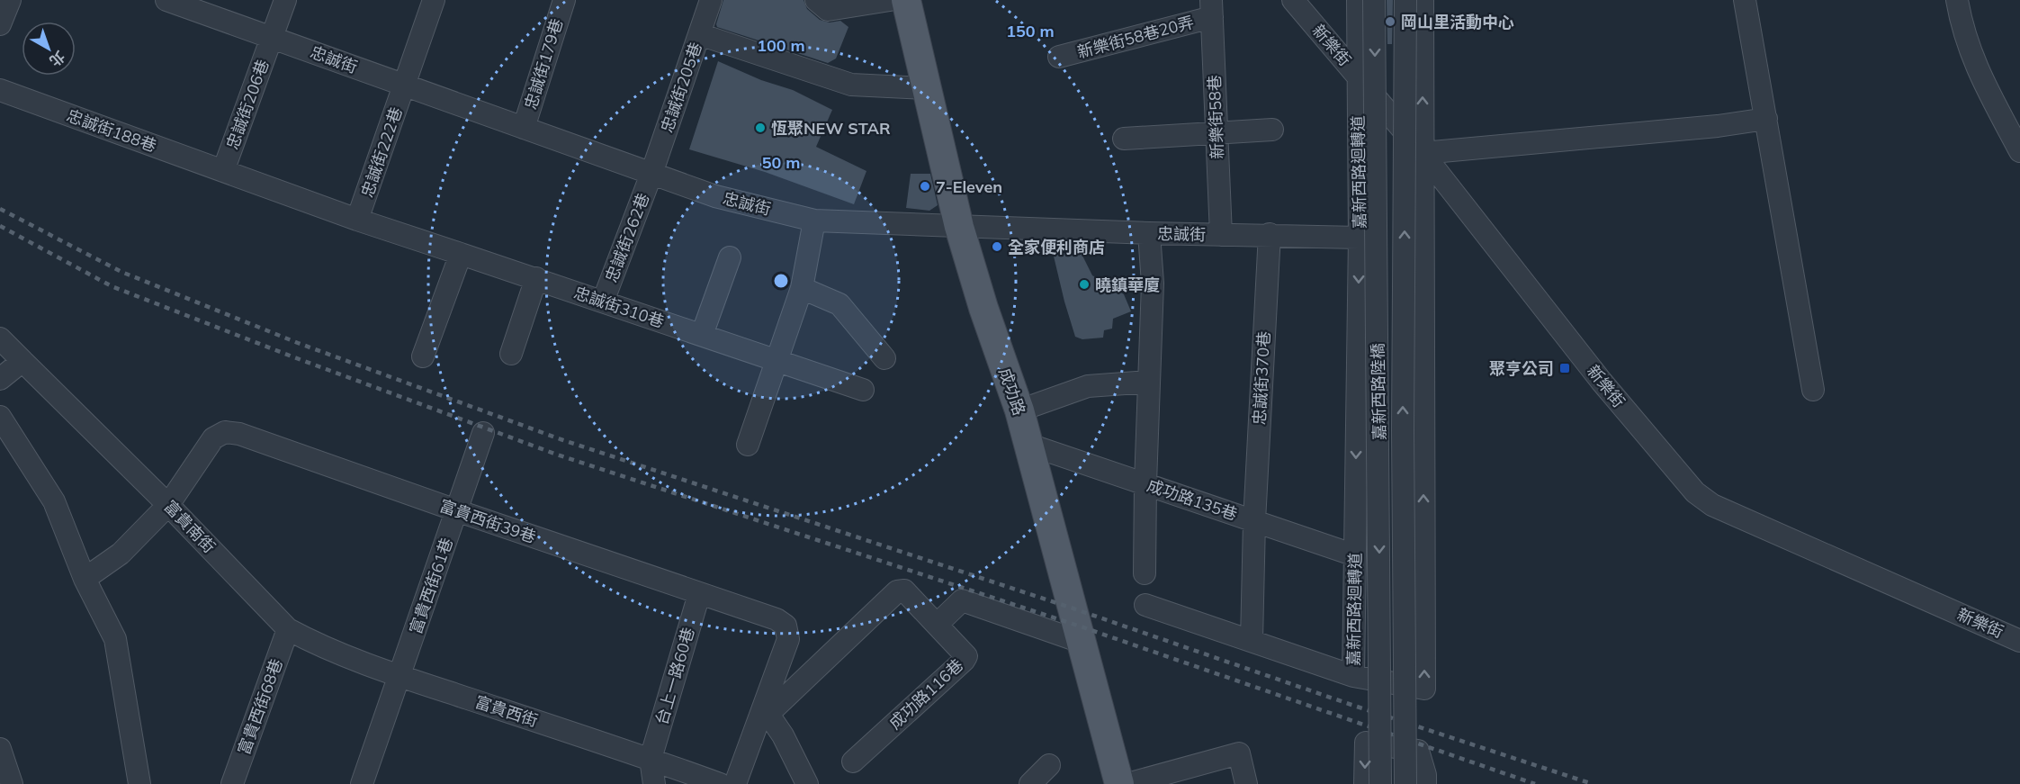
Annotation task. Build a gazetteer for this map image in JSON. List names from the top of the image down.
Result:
{
  "streets": {
    "main road": ["成功路"],
    "street": [
      "新樂街58巷20弄",
      "新樂街",
      "忠誠街",
      "忠誠街179巷",
      "忠誠街205巷",
      "忠誠街206巷",
      "新樂街58巷",
      "忠誠街188巷",
      "忠誠街222巷",
      "嘉新西路迴轉道",
      "忠誠街262巷",
      "忠誠街310巷",
      "忠誠街370巷",
      "嘉新西路陸橋",
      "成功路135巷",
      "富貴西街39巷",
      "富貴南街",
      "富貴西街61巷",
      "台上一路60巷",
      "成功路116巷",
      "富貴西街68巷",
      "富貴西街"
    ]
  },
  "crossings": [
    ["新樂街58巷20弄", "新樂街58巷"],
    ["新樂街", "嘉新西路迴轉道"],
    ["忠誠街", "忠誠街179巷"],
    ["忠誠街", "忠誠街205巷"],
    ["忠誠街", "忠誠街206巷"],
    ["忠誠街", "新樂街58巷"],
    ["忠誠街", "忠誠街222巷"],
    ["忠誠街", "嘉新西路迴轉道"],
    ["忠誠街", "忠誠街262巷"],
    ["忠誠街", "忠誠街370巷"],
    ["忠誠街", "成功路"],
    ["忠誠街205巷", "忠誠街262巷"],
    ["忠誠街206巷", "忠誠街188巷"],
    ["忠誠街188巷", "忠誠街222巷"],
    ["忠誠街188巷", "忠誠街310巷"],
    ["忠誠街222巷", "忠誠街310巷"],
    ["嘉新西路迴轉道", "成功路135巷"],
    ["忠誠街262巷", "忠誠街310巷"],
    ["忠誠街370巷", "成功路135巷"],
    ["成功路", "成功路135巷"],
    ["富貴西街39巷", "富貴南街"],
    ["富貴西街39巷", "富貴西街61巷"],
    ["富貴西街39巷", "台上一路60巷"],
    ["富貴南街", "富貴西街61巷"],
    ["富貴南街", "富貴西街68巷"],
    ["富貴南街", "富貴西街"],
    ["富貴西街61巷", "富貴西街"],
    ["台上一路60巷", "富貴西街"]
  ],
  "places": {
    "other": [
      "岡山里活動中心",
      "恆聚NEW STAR",
      "7-Eleven",
      "全家便利商店",
      "曉鎮華廈"
    ],
    "transit": ["聚亨公司"]
  },
  "north": "bottom right",
  "rings": ["150 m", "100 m", "50 m"]
}
